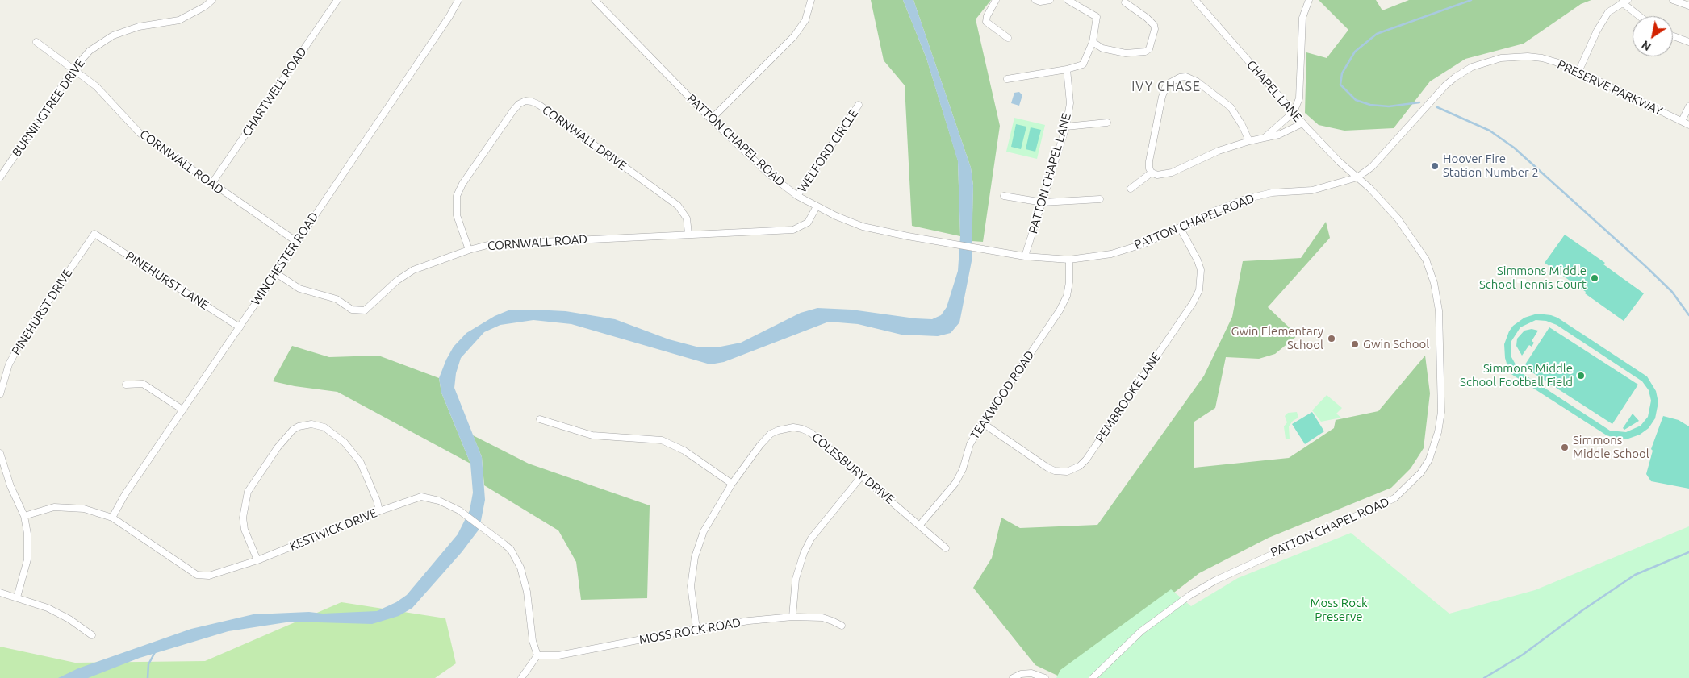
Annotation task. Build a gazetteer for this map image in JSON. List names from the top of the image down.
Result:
{
  "streets": {
    "street": [
      "PRESERVE PARKWAY",
      "CHAPEL LANE",
      "CHARTWELL ROAD",
      "BURNINGTREE DRIVE",
      "CORNWALL DRIVE",
      "PATTON CHAPEL ROAD",
      "WELFORD CIRCLE",
      "CORNWALL ROAD",
      "PATTON CHAPEL LANE",
      "WINCHESTER ROAD",
      "PINEHURST LANE",
      "PINEHURST DRIVE",
      "TEAKWOOD ROAD",
      "PEMBROOKE LANE",
      "COLESBURY DRIVE",
      "KESTWICK DRIVE",
      "MOSS ROCK ROAD"
    ]
  },
  "crossings": [
    ["PRESERVE PARKWAY", "CHAPEL LANE"],
    ["PRESERVE PARKWAY", "PATTON CHAPEL ROAD"],
    ["CHAPEL LANE", "PATTON CHAPEL ROAD"],
    ["CHARTWELL ROAD", "CORNWALL ROAD"],
    ["BURNINGTREE DRIVE", "CORNWALL ROAD"],
    ["CORNWALL DRIVE", "CORNWALL ROAD"],
    ["PATTON CHAPEL ROAD", "WELFORD CIRCLE"],
    ["PATTON CHAPEL ROAD", "CORNWALL ROAD"],
    ["PATTON CHAPEL ROAD", "PATTON CHAPEL LANE"],
    ["PATTON CHAPEL ROAD", "TEAKWOOD ROAD"],
    ["PATTON CHAPEL ROAD", "PEMBROOKE LANE"],
    ["CORNWALL ROAD", "WINCHESTER ROAD"],
    ["WINCHESTER ROAD", "PINEHURST LANE"],
    ["WINCHESTER ROAD", "KESTWICK DRIVE"],
    ["PINEHURST LANE", "PINEHURST DRIVE"],
    ["TEAKWOOD ROAD", "PEMBROOKE LANE"],
    ["TEAKWOOD ROAD", "COLESBURY DRIVE"],
    ["COLESBURY DRIVE", "MOSS ROCK ROAD"],
    ["KESTWICK DRIVE", "MOSS ROCK ROAD"]
  ],
  "districts": ["IVY CHASE"],
  "parks": ["Moss Rock Preserve"],
  "places": [
    "Hoover Fire Station Number 2",
    "Simmons Middle School Tennis Court",
    "Gwin Elementary School",
    "Gwin School",
    "Simmons Middle School Football Field",
    "Simmons Middle School"
  ],
  "north": "bottom left"
}
